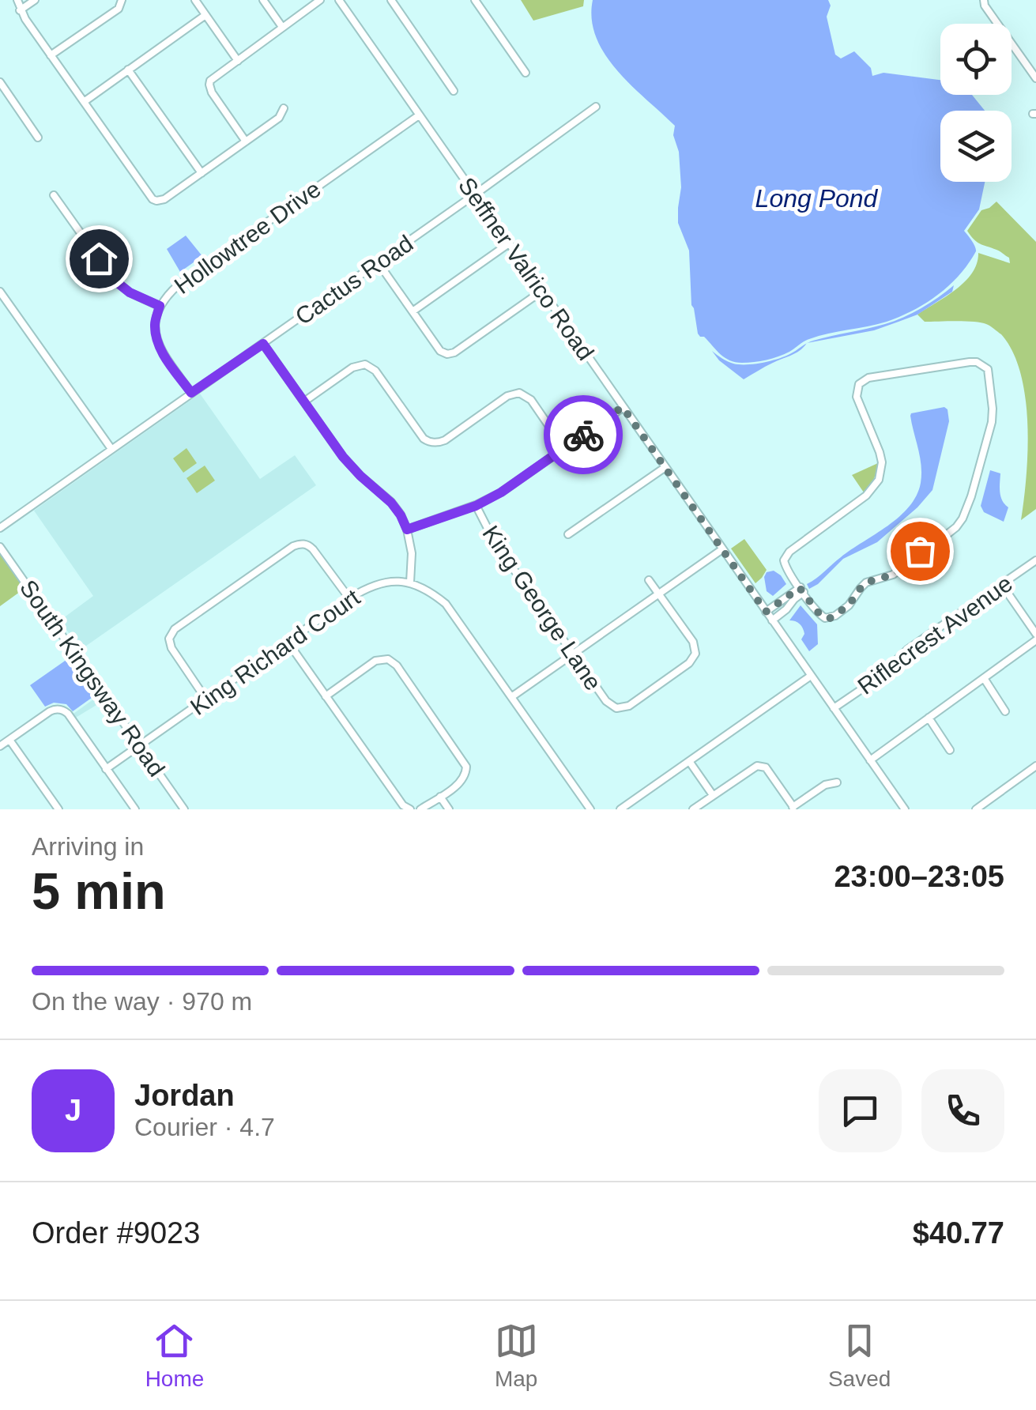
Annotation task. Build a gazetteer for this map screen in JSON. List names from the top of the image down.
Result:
{
  "streets": {
    "street": [
      "Hollowtree Drive",
      "Seffner Valrico Road",
      "Cactus Road",
      "King George Lane",
      "Riflecrest Avenue",
      "King Richard Court",
      "South Kingsway Road"
    ]
  },
  "crossings": [
    ["Hollowtree Drive", "Seffner Valrico Road"],
    ["Hollowtree Drive", "Cactus Road"],
    ["Seffner Valrico Road", "Cactus Road"],
    ["Seffner Valrico Road", "Riflecrest Avenue"],
    ["King Richard Court", "South Kingsway Road"]
  ],
  "water": ["Long Pond"],
  "page": {
    "heading": ["5 min", "Arriving in", "23:00–23:05"],
    "panel": [
      "Jordan",
      "Courier · 4.7",
      "Order #9023",
      "$40.77"
    ],
    "bar": "On the way · 970 m",
    "round": "J",
    "tabs": ["Home", "Map", "Saved"]
  }
}
